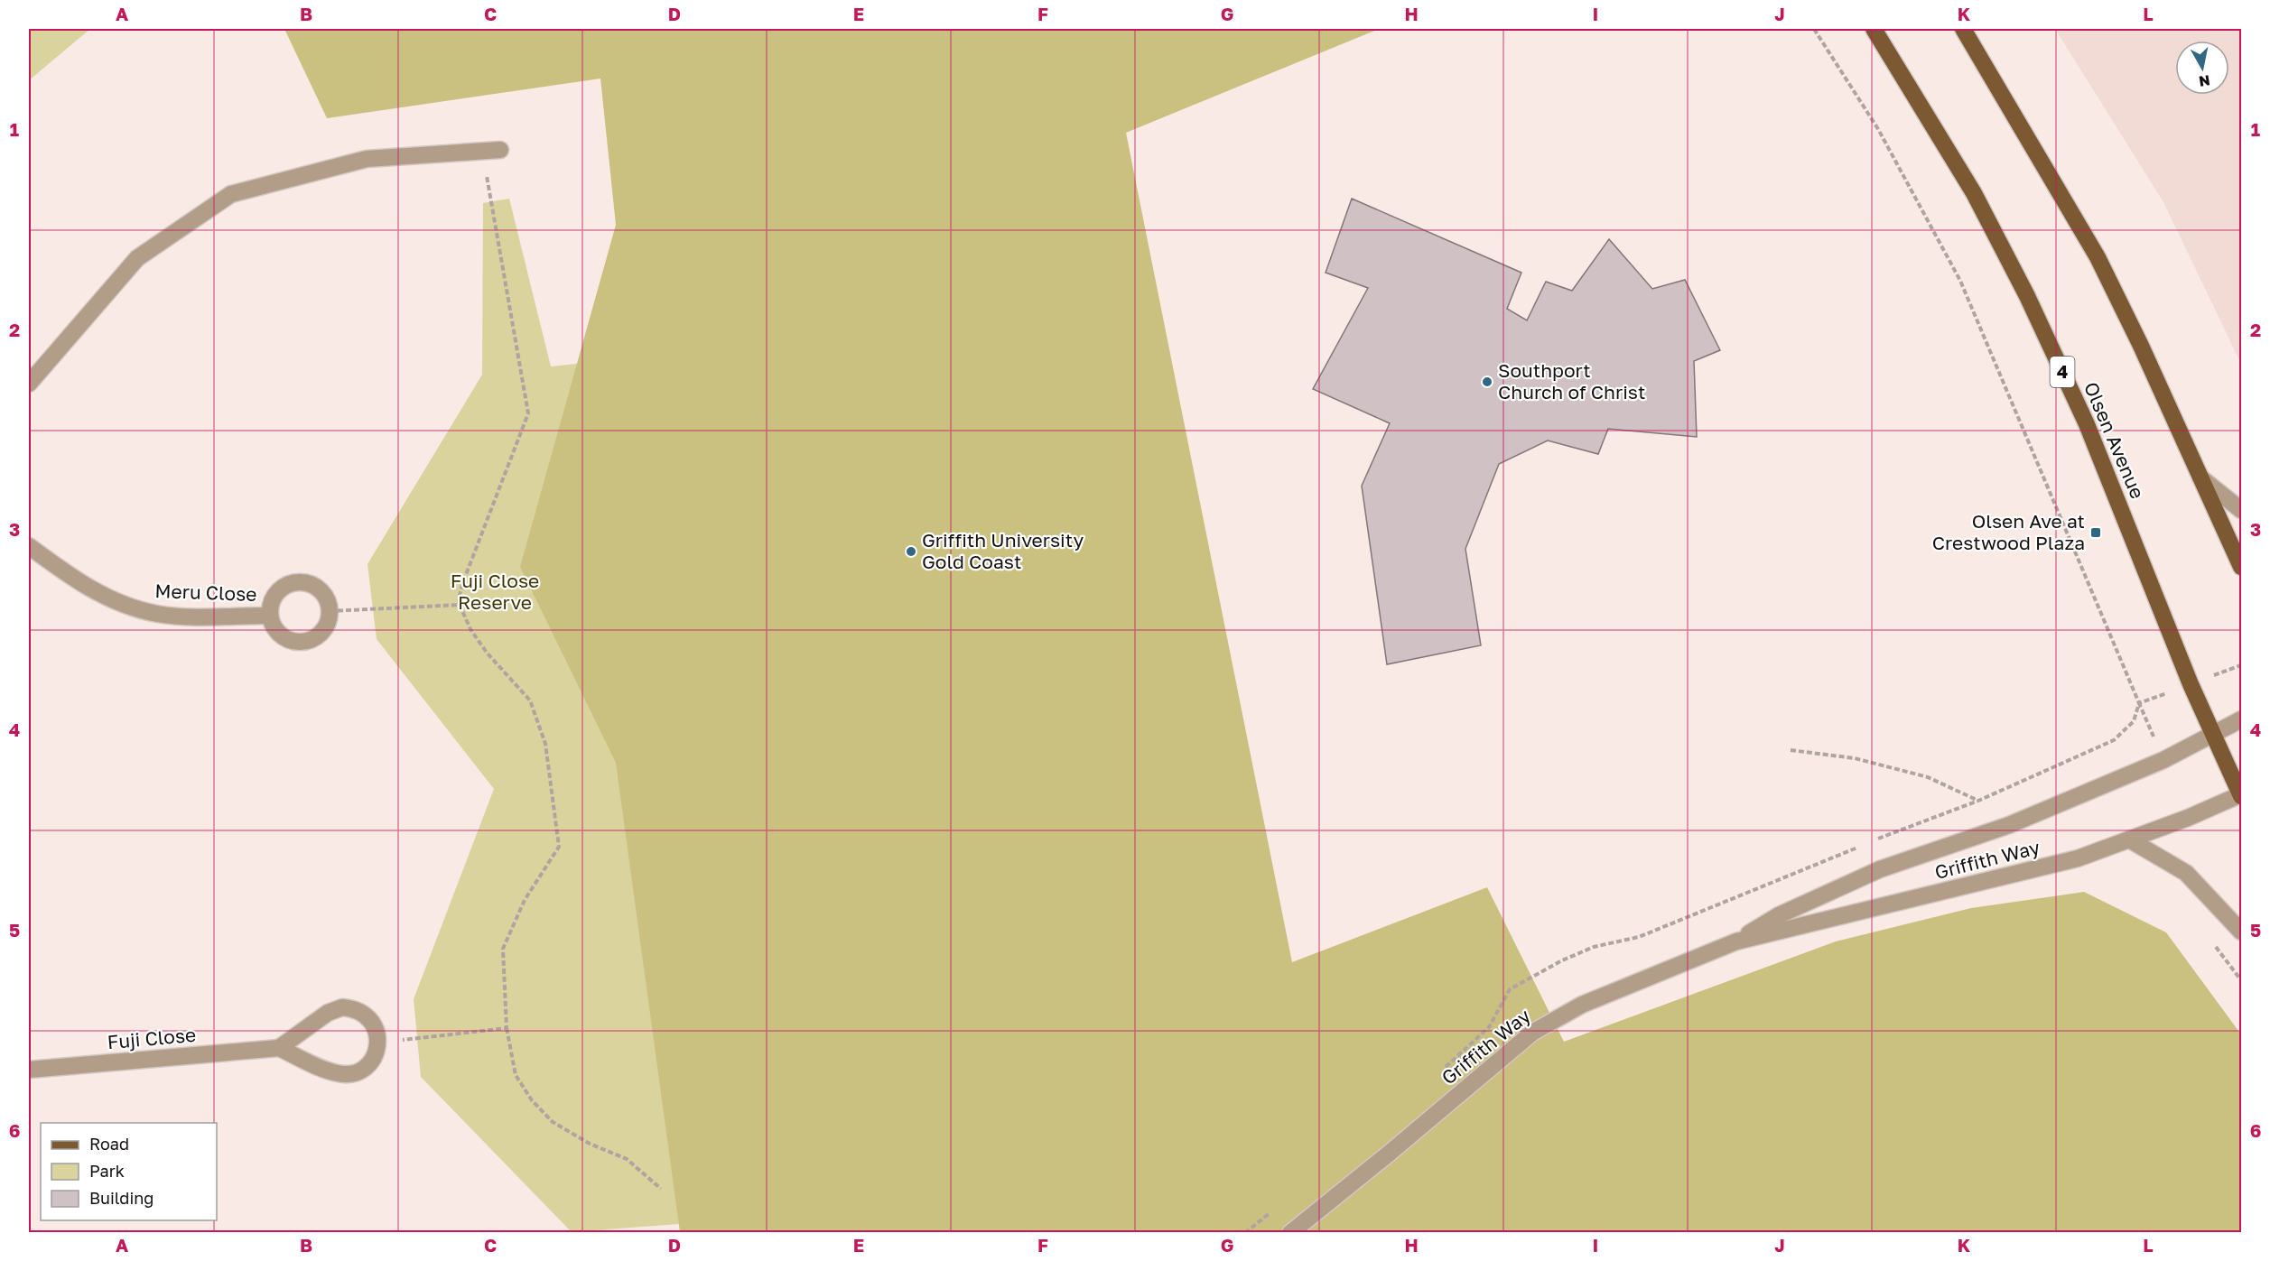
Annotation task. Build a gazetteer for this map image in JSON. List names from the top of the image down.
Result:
{
  "streets": {
    "main road": ["4", "Olsen Avenue"],
    "street": ["Meru Close", "Griffith Way", "Fuji Close"]
  },
  "crossings": [
    ["Olsen Avenue", "Griffith Way"]
  ],
  "parks": ["Fuji Close Reserve"],
  "places": {
    "other": ["Southport Church of Christ", "Griffith University Gold Coast"],
    "transit": ["Olsen Ave at Crestwood Plaza"]
  },
  "legend": ["Road", "Park", "Building"],
  "north": "bottom",
  "grid": {
    "columns": [
      "A",
      "B",
      "C",
      "D",
      "E",
      "F",
      "G",
      "H",
      "I",
      "J",
      "K",
      "L"
    ],
    "rows": [
      "1",
      "2",
      "3",
      "4",
      "5",
      "6"
    ]
  }
}
